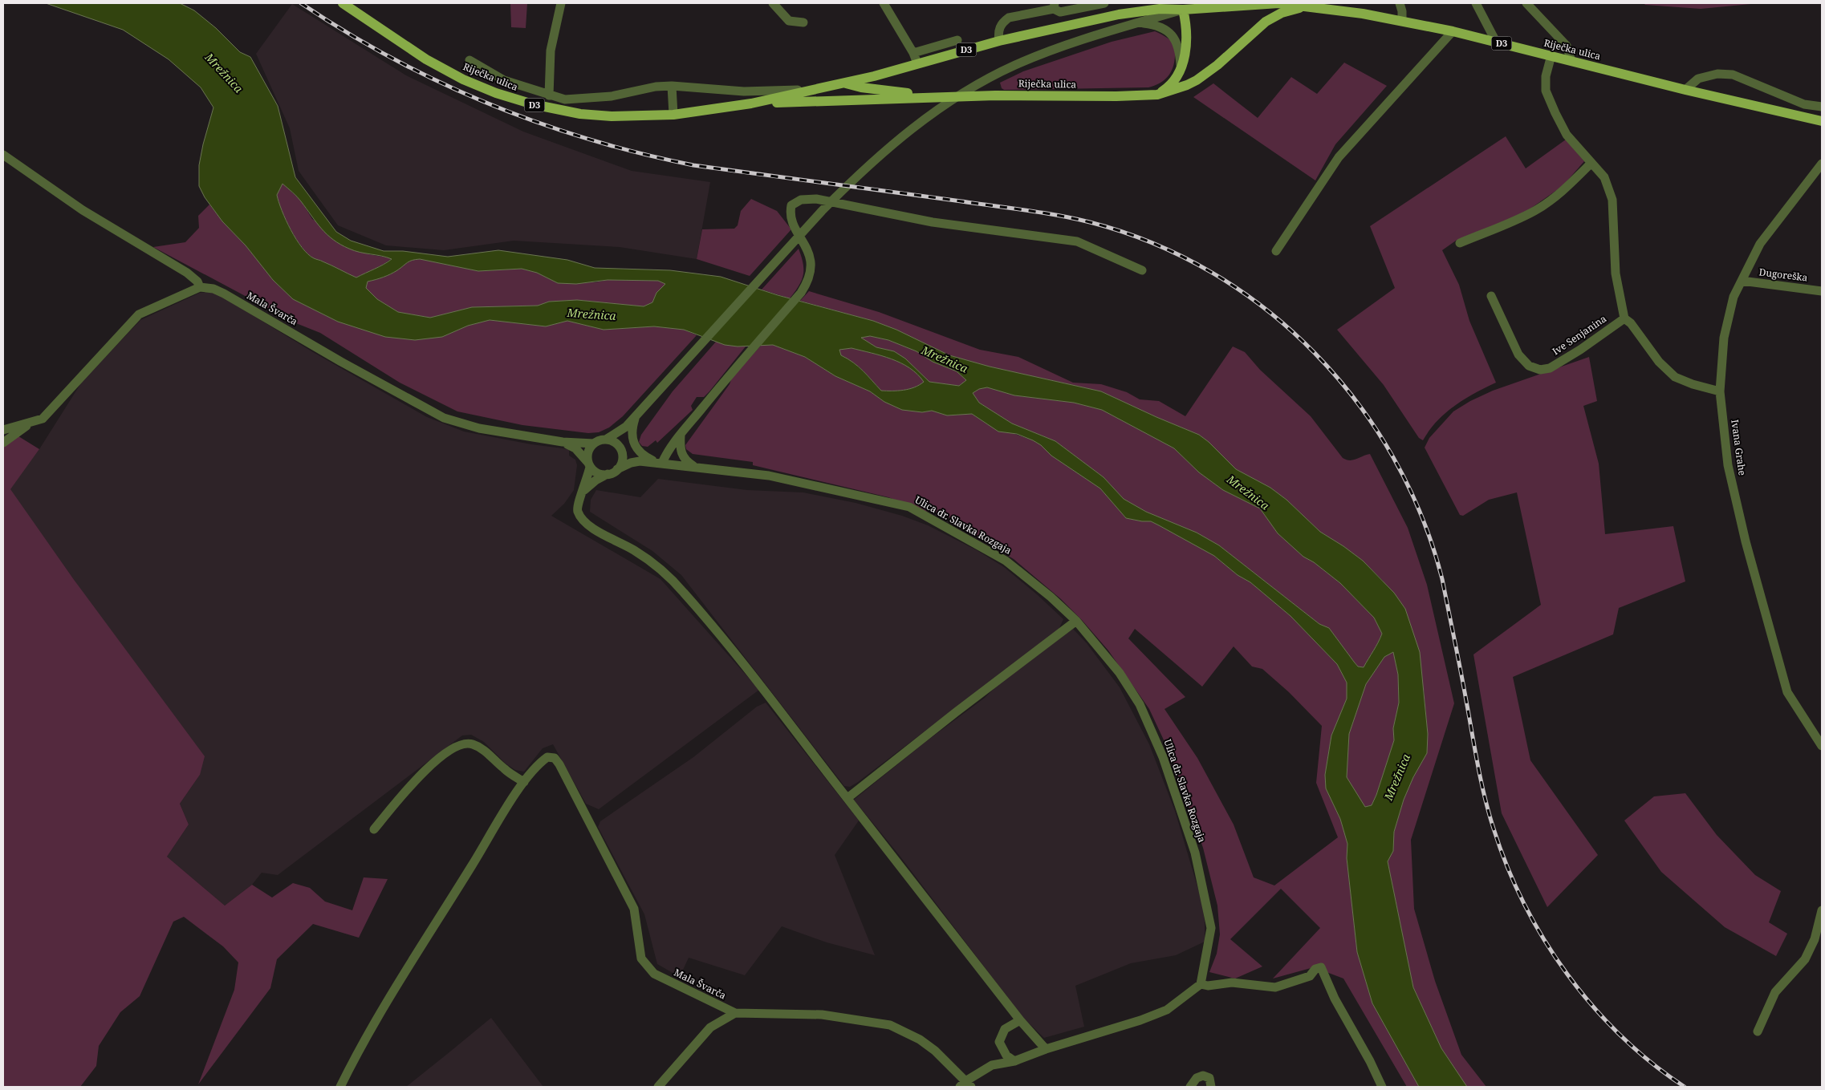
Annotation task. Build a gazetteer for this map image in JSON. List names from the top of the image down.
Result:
{
  "streets": {
    "main road": ["D3", "Riječka ulica"],
    "street": [
      "Dugoreška",
      "Mala Švarča",
      "Ive Senjanina",
      "Ivana Grahe",
      "Ulica dr. Slavka Rozgaja"
    ]
  },
  "crossings": [
    ["Dugoreška", "Ivana Grahe"],
    ["Mala Švarča", "Ulica dr. Slavka Rozgaja"]
  ],
  "water": ["Mrežnica"]
}
